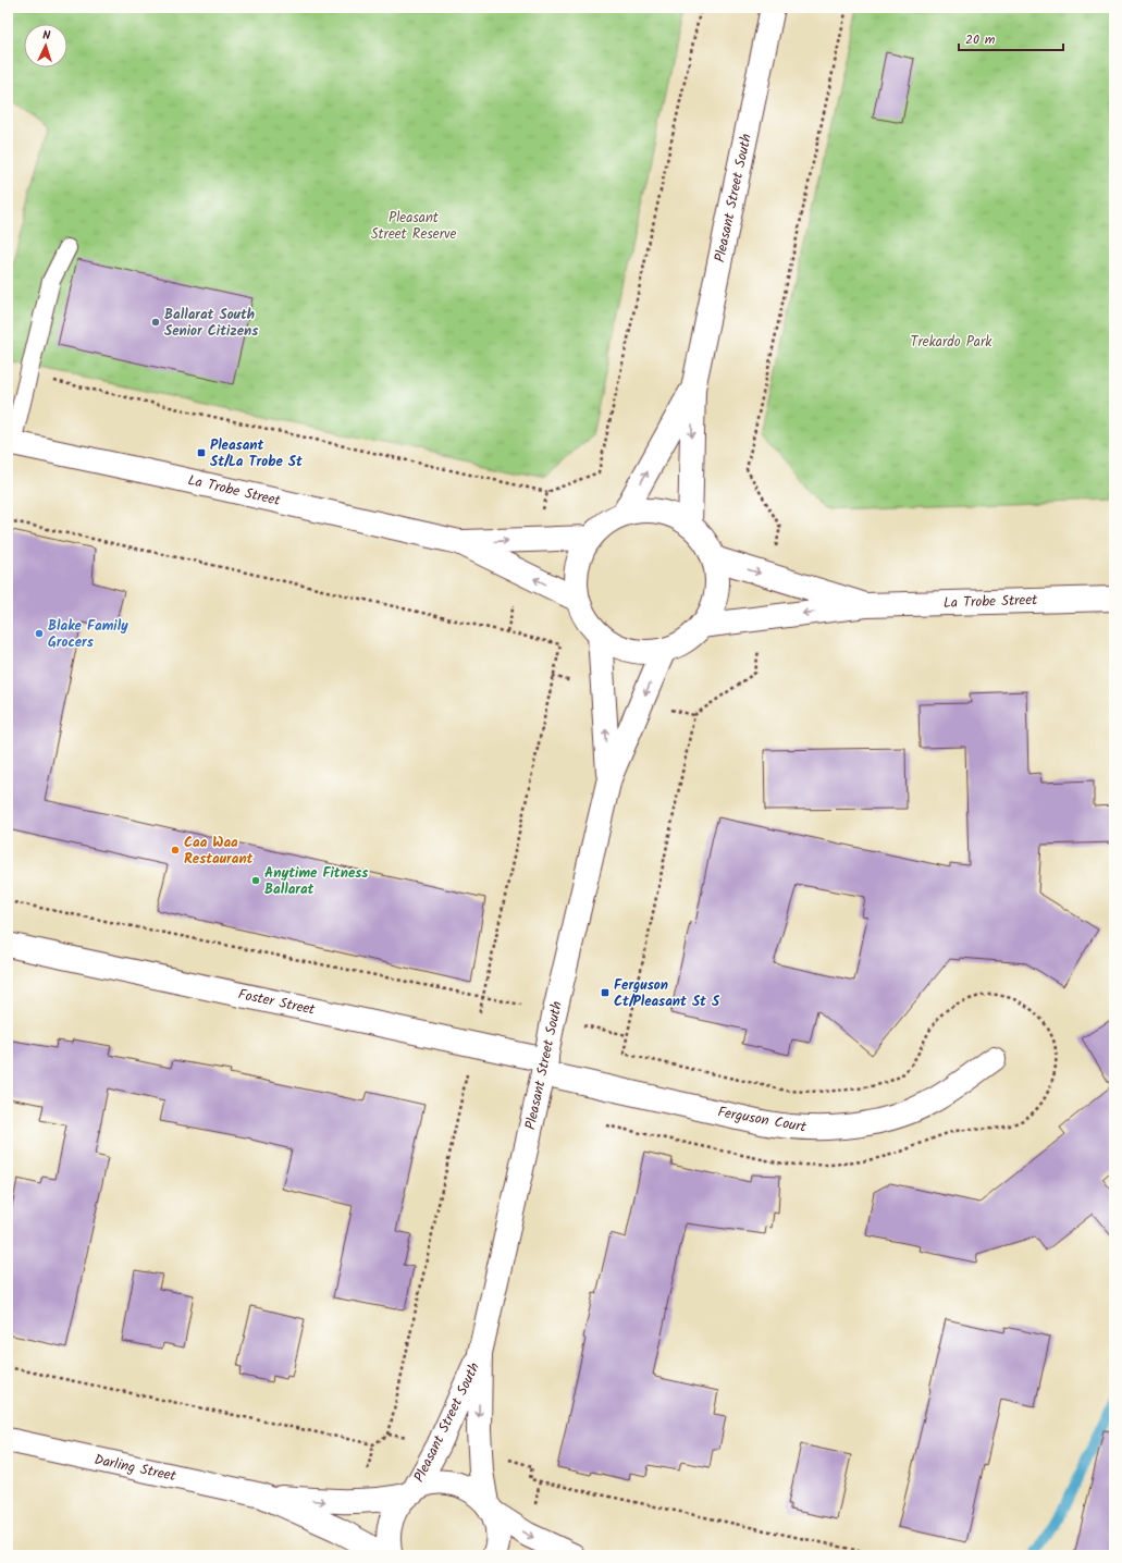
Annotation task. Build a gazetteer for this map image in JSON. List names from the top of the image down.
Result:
{
  "streets": {
    "street": [
      "Pleasant Street South",
      "La Trobe Street",
      "Foster Street",
      "Ferguson Court",
      "Darling Street"
    ]
  },
  "crossings": [
    ["Pleasant Street South", "La Trobe Street"],
    ["Pleasant Street South", "Foster Street"],
    ["Pleasant Street South", "Ferguson Court"],
    ["Pleasant Street South", "Darling Street"],
    ["Foster Street", "Ferguson Court"]
  ],
  "parks": ["Pleasant Street Reserve", "Trekardo Park"],
  "places": {
    "other": [
      "Ballarat South Senior Citizens",
      "Blake Family Grocers",
      "Caa Waa Restaurant",
      "Anytime Fitness Ballarat"
    ],
    "transit": ["Pleasant St/La Trobe St", "Ferguson Ct/Pleasant St S"]
  },
  "scale_bar": "20 m",
  "north": "top"
}
